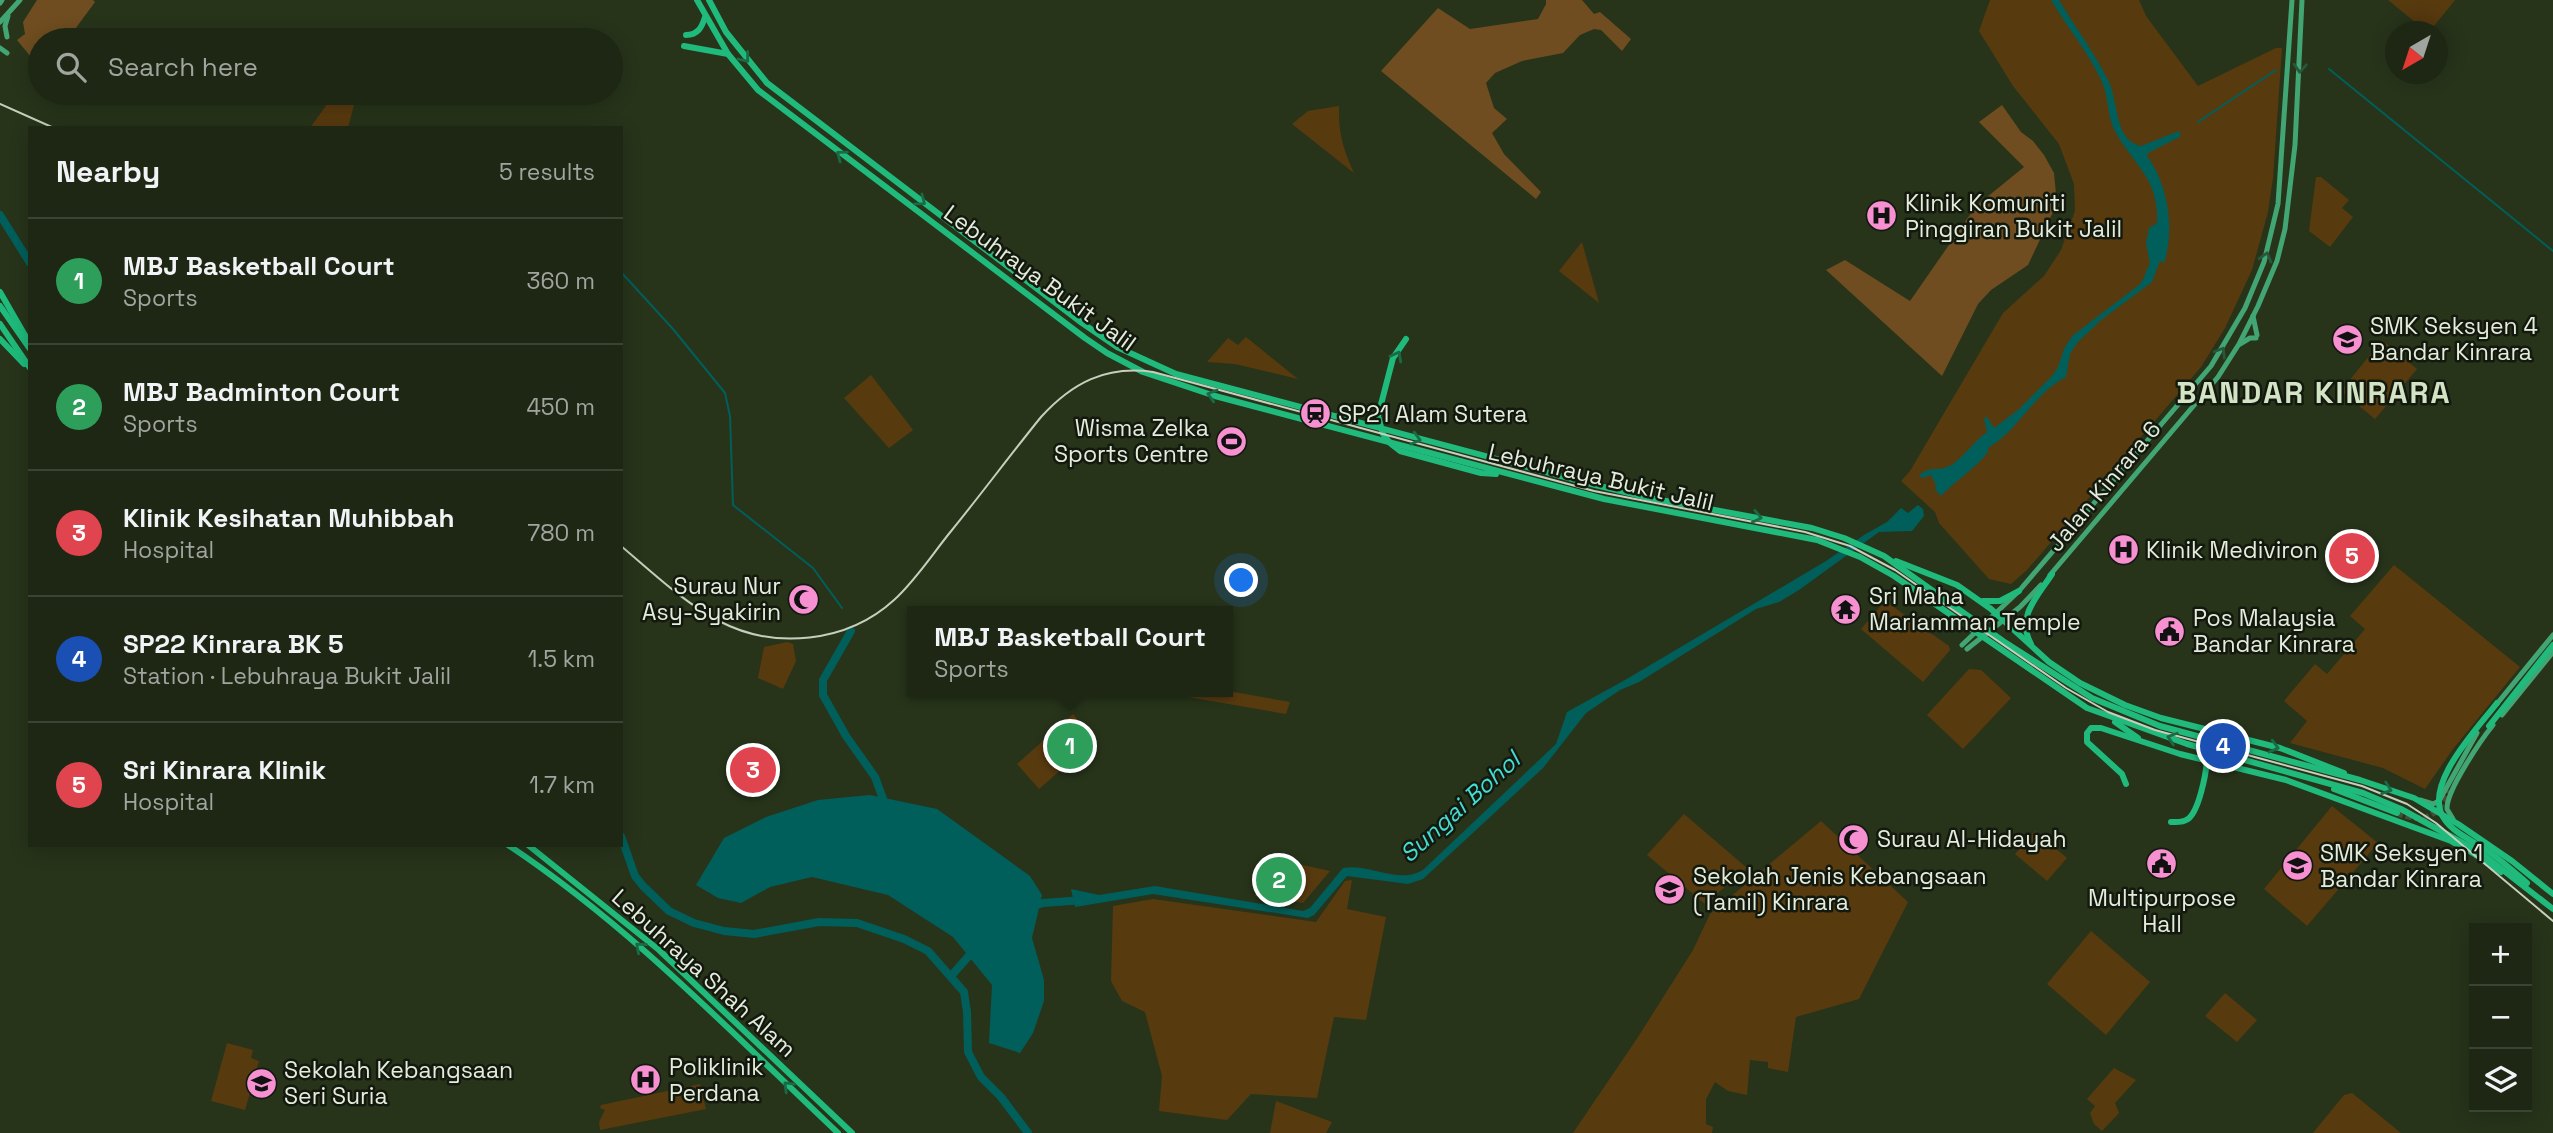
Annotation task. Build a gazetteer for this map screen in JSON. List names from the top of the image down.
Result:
{
  "streets": {
    "highway": ["Lebuhraya Bukit Jalil", "Lebuhraya Shah Alam"],
    "main road": ["Jalan Kinrara 6"]
  },
  "districts": ["BANDAR KINRARA"],
  "water": ["Sungai Bohol"],
  "places": {
    "hospital": ["Klinik Komuniti Pinggiran Bukit Jalil", "Klinik Mediviron", "Poliklinik Perdana"],
    "school or university": [
      "SMK Seksyen 4 Bandar Kinrara",
      "SMK Seksyen 1 Bandar Kinrara",
      "Sekolah Jenis Kebangsaan (Tamil) Kinrara",
      "Sekolah Kebangsaan Seri Suria"
    ],
    "station": ["SP21 Alam Sutera"],
    "sports": ["Wisma Zelka Sports Centre"],
    "mosque": ["Surau Nur Asy-Syakirin", "Surau Al-Hidayah"],
    "temple": ["Sri Maha Mariamman Temple"],
    "public building": ["Pos Malaysia Bandar Kinrara", "Multipurpose Hall"]
  },
  "north": "bottom left",
  "page": {
    "search": "Search here",
    "heading": ["Nearby", "5 results"],
    "list": [
      {
        "mark": "1",
        "name": "MBJ Basketball Court",
        "note": "Sports",
        "value": "360 m"
      },
      {
        "mark": "2",
        "name": "MBJ Badminton Court",
        "note": "Sports",
        "value": "450 m"
      },
      {
        "mark": "3",
        "name": "Klinik Kesihatan Muhibbah",
        "note": "Hospital",
        "value": "780 m"
      },
      {
        "mark": "4",
        "name": "SP22 Kinrara BK 5",
        "note": "Station · Lebuhraya Bukit Jalil",
        "value": "1.5 km"
      },
      {
        "mark": "5",
        "name": "Sri Kinrara Klinik",
        "note": "Hospital",
        "value": "1.7 km"
      }
    ],
    "pins": [
      "5",
      "1",
      "4",
      "3",
      "2"
    ],
    "popup": ["MBJ Basketball Court", "Sports"],
    "map_buttons": ["+", "−"]
  }
}
